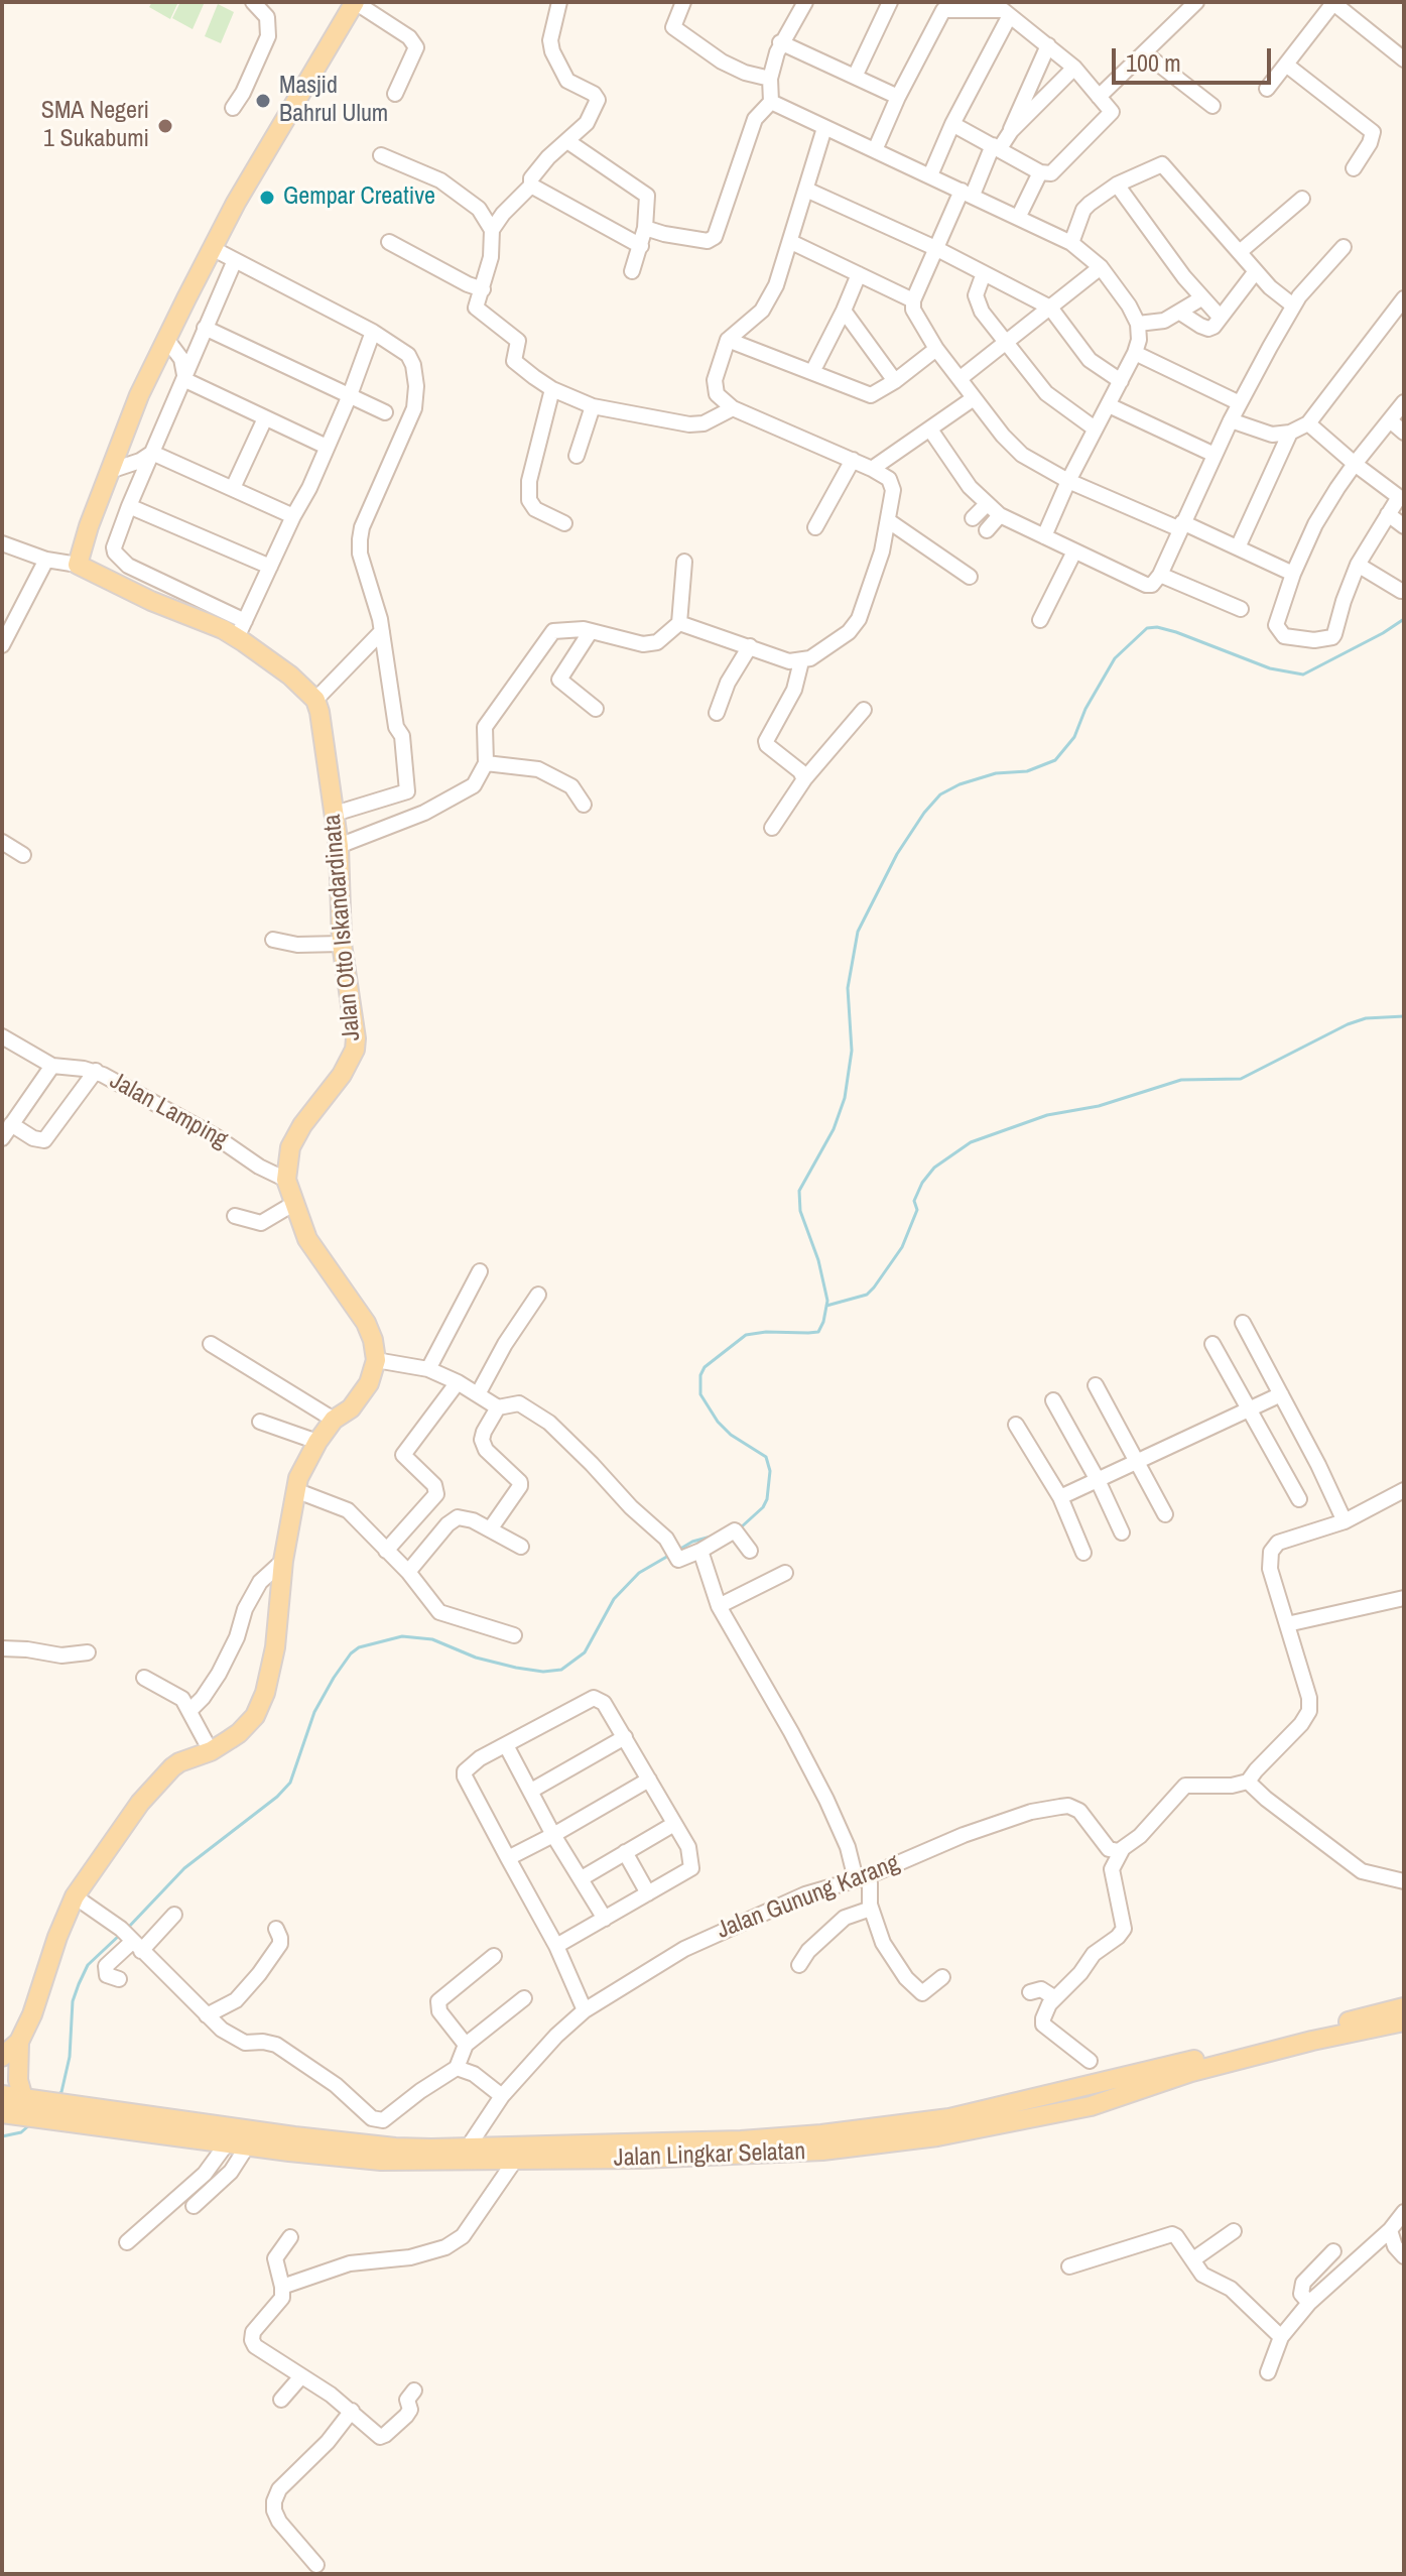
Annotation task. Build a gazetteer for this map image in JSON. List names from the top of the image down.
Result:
{
  "streets": {
    "main road": ["Jalan Otto Iskandardinata", "Jalan Lingkar Selatan"],
    "street": ["Jalan Lamping", "Jalan Gunung Karang"]
  },
  "crossings": [
    ["Jalan Otto Iskandardinata", "Jalan Lamping"],
    ["Jalan Gunung Karang", "Jalan Lingkar Selatan"]
  ],
  "places": ["Masjid Bahrul Ulum", "SMA Negeri 1 Sukabumi", "Gempar Creative"],
  "scale_bar": "100 m"
}
